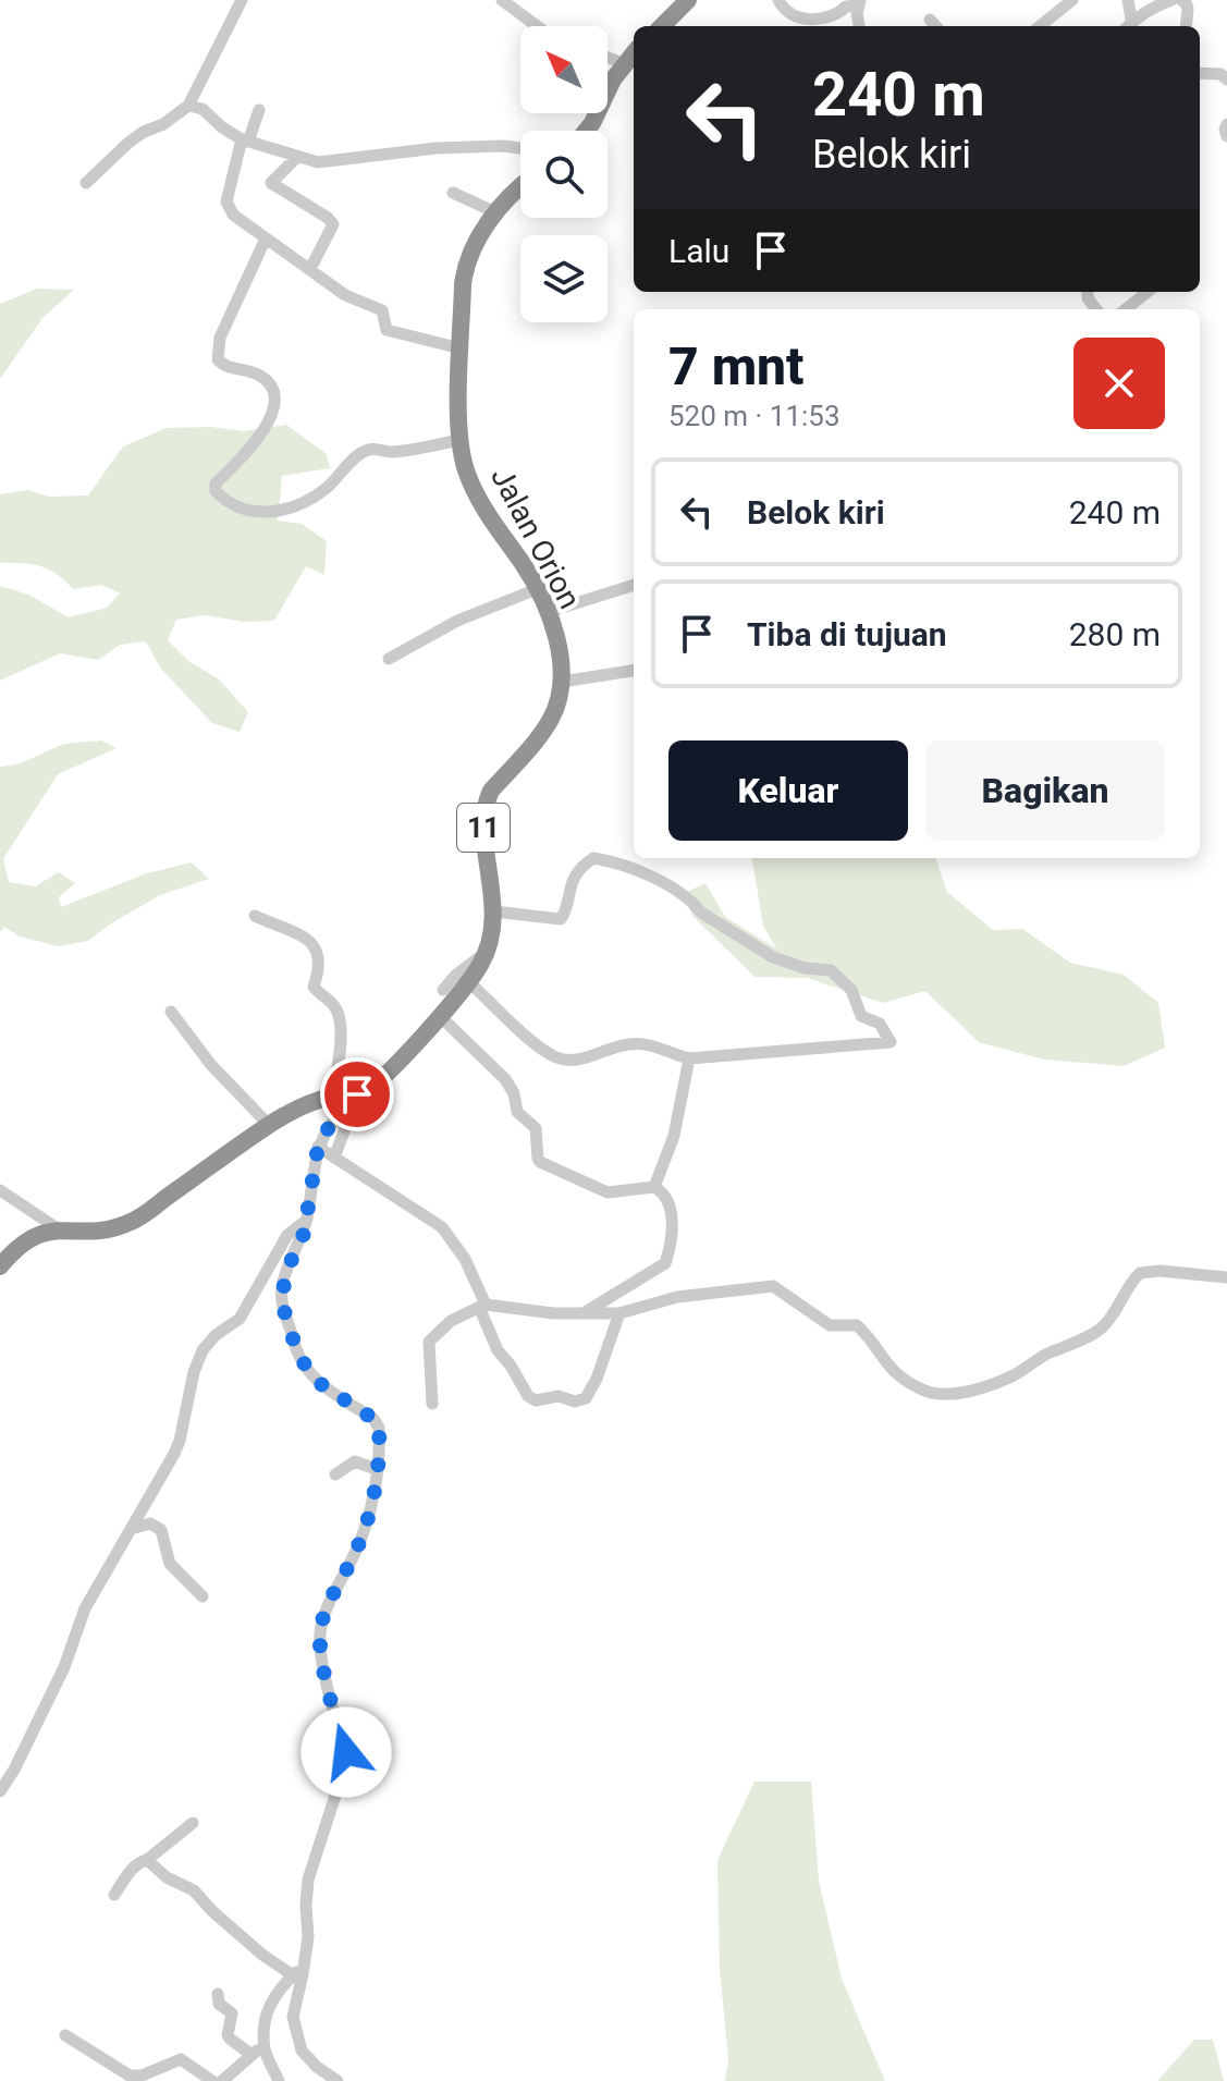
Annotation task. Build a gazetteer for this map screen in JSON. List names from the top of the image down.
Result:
{
  "streets": {
    "highway": ["Jalan Orion", "11"]
  },
  "north": "top left",
  "page": {
    "turn": ["240 m", "Belok kiri"],
    "then": "Lalu",
    "heading": ["7 mnt", "520 m · 11:53"],
    "list": [
      {
        "name": "Belok kiri",
        "value": "240 m"
      },
      {
        "name": "Tiba di tujuan",
        "value": "280 m"
      }
    ],
    "buttons": ["Keluar", "Bagikan"]
  }
}
